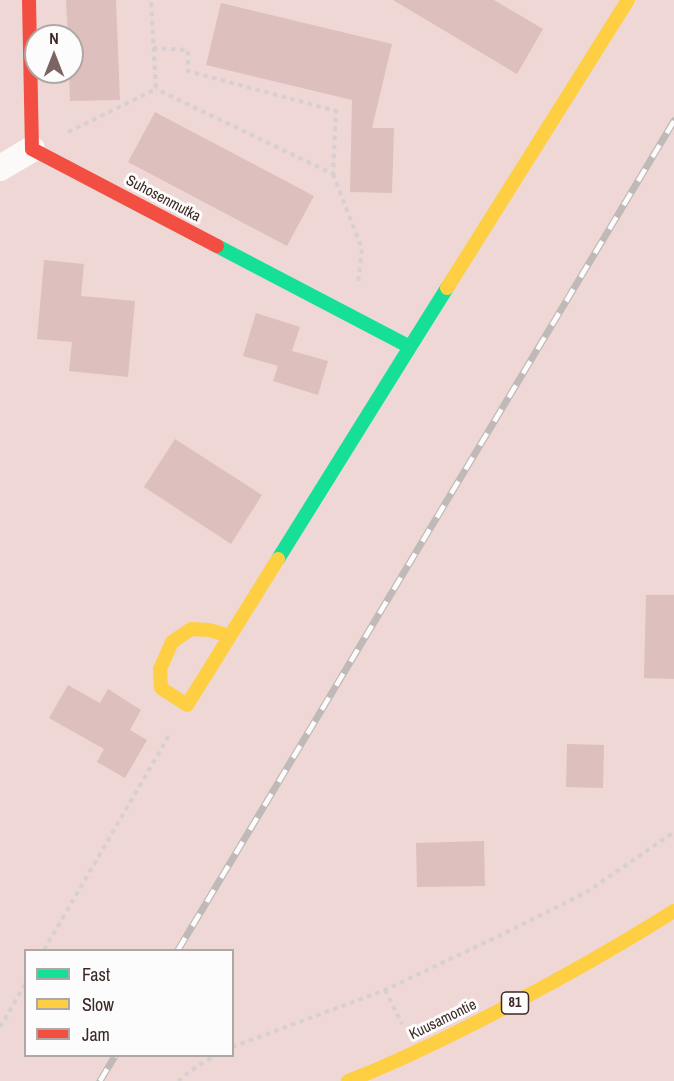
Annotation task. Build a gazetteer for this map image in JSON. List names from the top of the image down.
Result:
{
  "streets": {
    "street": ["Suhosenmutka", "81", "Kuusamontie"]
  },
  "legend": ["Fast", "Slow", "Jam"],
  "north": "top"
}
